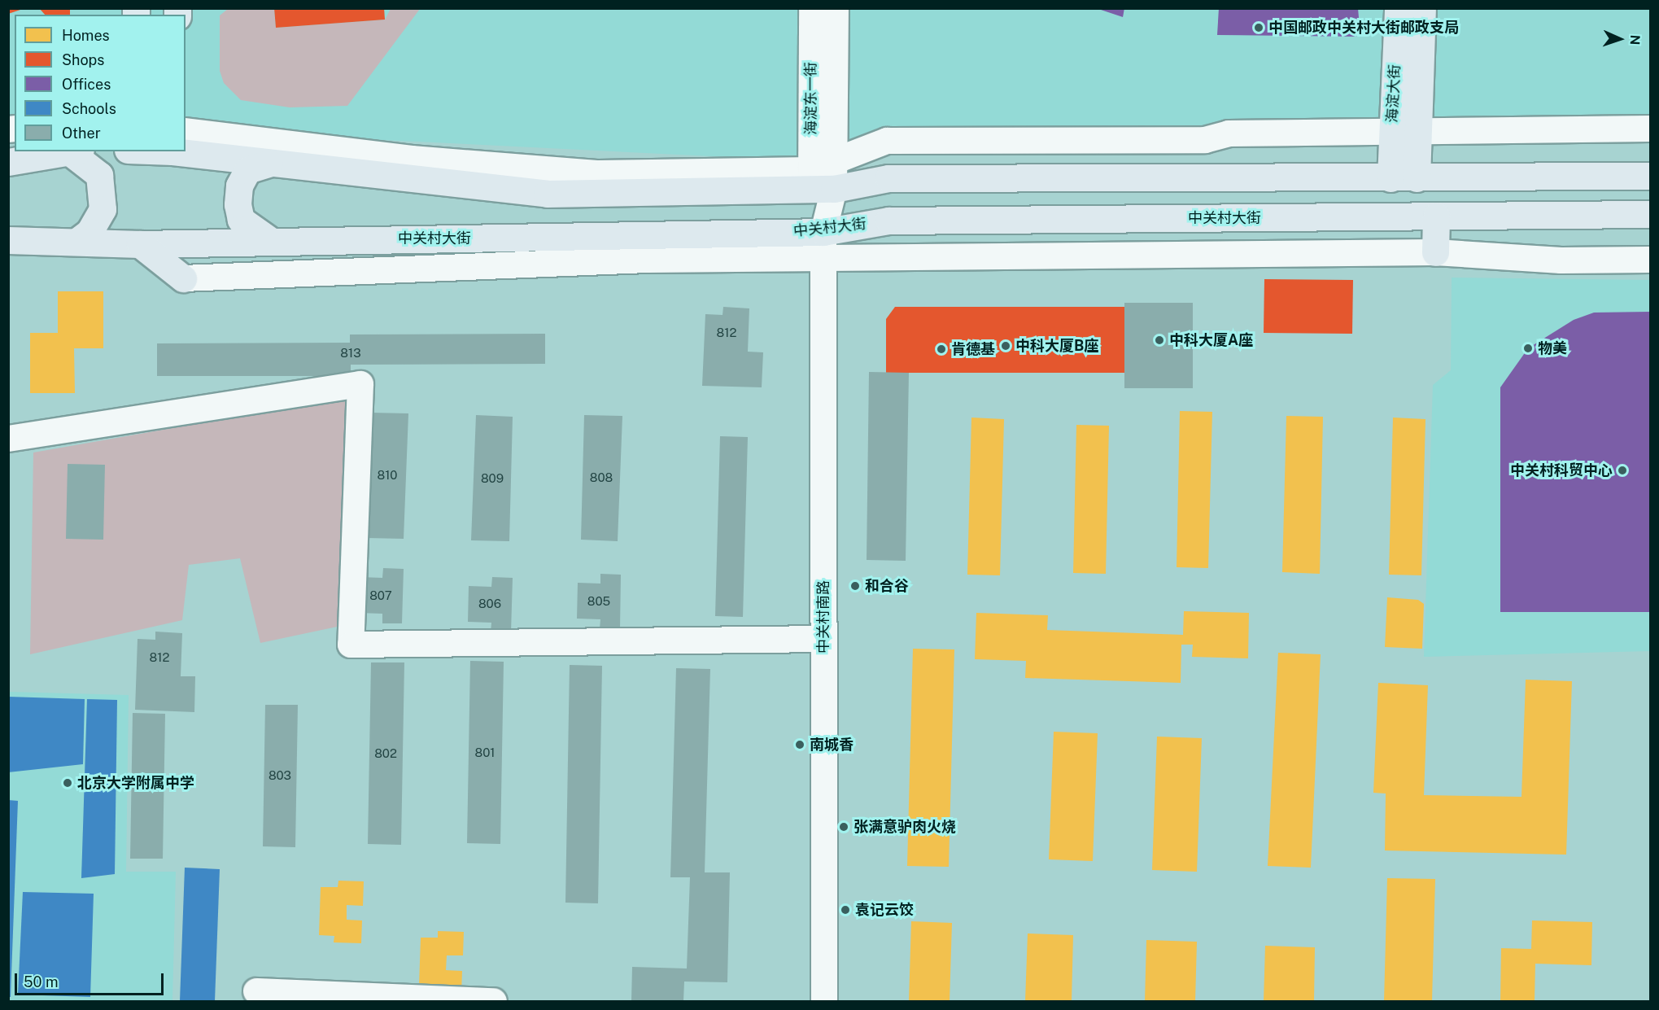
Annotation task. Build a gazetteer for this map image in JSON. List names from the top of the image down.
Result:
{
  "streets": {
    "main road": ["海淀大街", "中关村大街"],
    "street": ["海淀东一街", "中关村南路"]
  },
  "crossings": [
    ["海淀东一街", "中关村南路"],
    ["中关村大街", "中关村南路"]
  ],
  "places": [
    "中国邮政中关村大街邮政支局",
    "中科大厦A座",
    "中科大厦B座",
    "物美",
    "肯德基",
    "中关村科贸中心",
    "和合谷",
    "南城香",
    "北京大学附属中学",
    "张满意驴肉火烧",
    "袁记云饺"
  ],
  "house_numbers": [
    "812",
    "813",
    "810",
    "808",
    "809",
    "807",
    "805",
    "806",
    "812",
    "801",
    "802",
    "803"
  ],
  "legend": [
    "Homes",
    "Shops",
    "Offices",
    "Schools",
    "Other"
  ],
  "scale_bar": "50 m",
  "north": "right"
}
